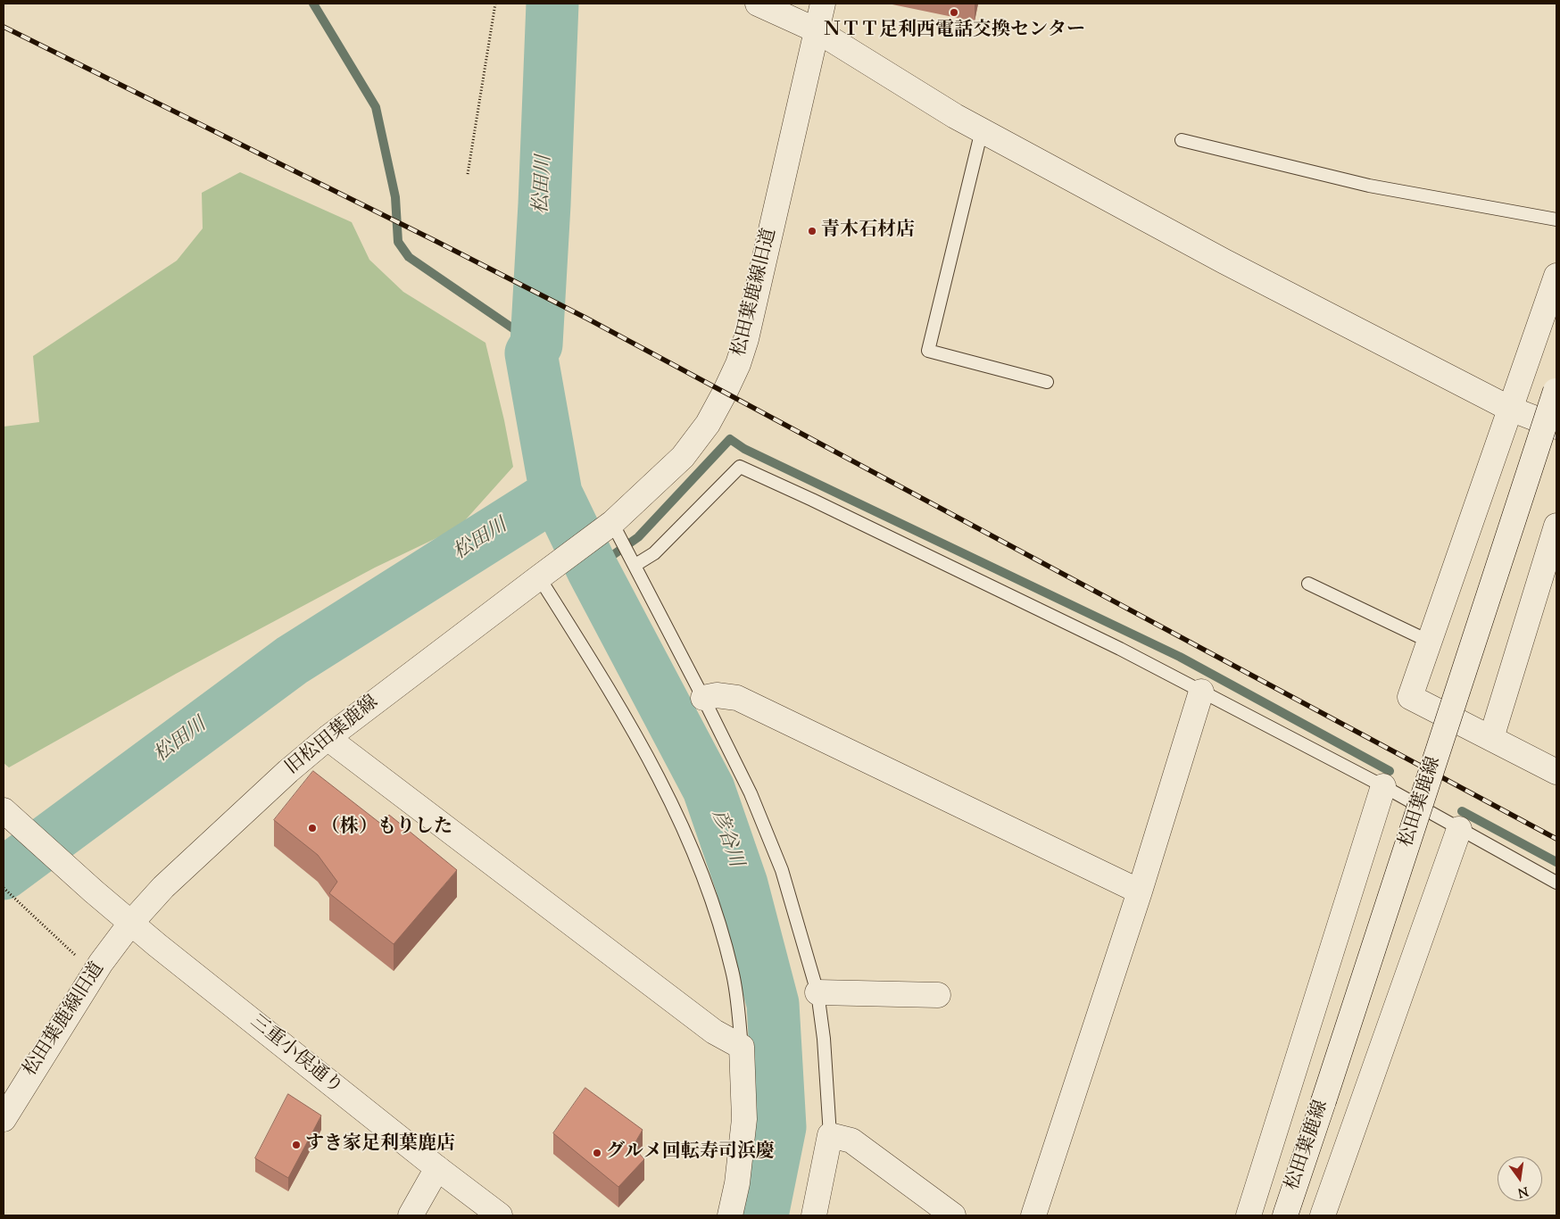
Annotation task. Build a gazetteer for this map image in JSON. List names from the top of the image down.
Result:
{
  "streets": {
    "street": [
      "松田葉鹿線旧道",
      "旧松田葉鹿線",
      "松田葉鹿線",
      "三重小俣通り"
    ]
  },
  "crossings": [
    ["松田葉鹿線旧道", "旧松田葉鹿線"],
    ["松田葉鹿線旧道", "三重小俣通り"],
    ["旧松田葉鹿線", "三重小俣通り"]
  ],
  "water": ["松田川", "彦谷川"],
  "places": [
    "ＮＴＴ足利西電話交換センター",
    "青木石材店",
    "（株）もりした",
    "すき家足利葉鹿店",
    "グルメ回転寿司浜慶"
  ],
  "north": "bottom"
}
